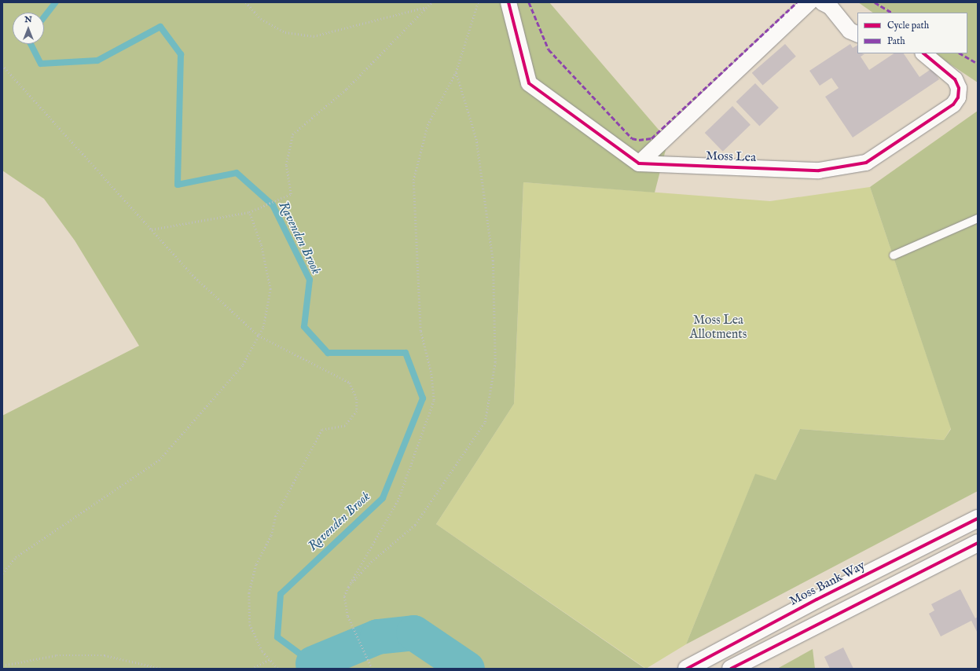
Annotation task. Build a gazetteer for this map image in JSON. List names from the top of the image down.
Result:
{
  "streets": {
    "highway": ["Moss Bank Way"],
    "street": ["Moss Lea"]
  },
  "water": ["Ravenden Brook"],
  "parks": ["Moss Lea Allotments"],
  "legend": ["Cycle path", "Path"],
  "north": "top"
}
